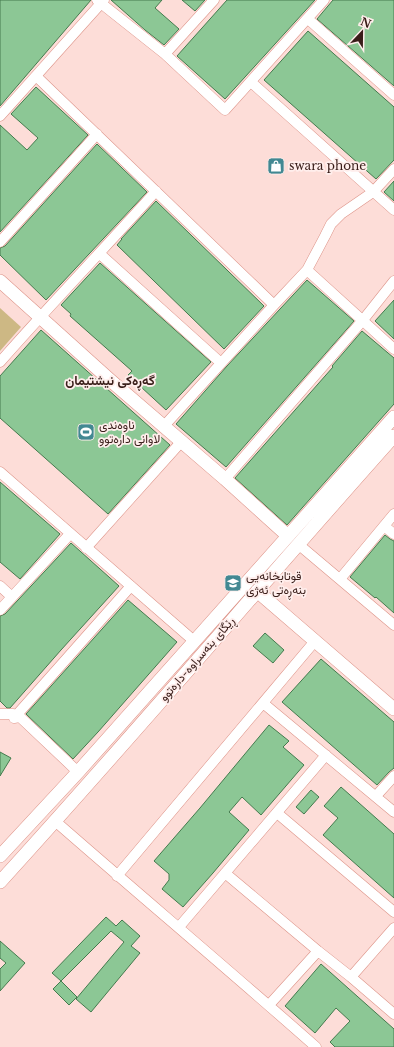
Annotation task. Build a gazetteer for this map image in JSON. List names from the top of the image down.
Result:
{
  "streets": {
    "street": ["ڕێگای بنەسراوە-دارەتوو"]
  },
  "districts": ["گەڕەکی نیشتیمان"],
  "places": {
    "shop": ["swara phone"],
    "sports": ["ناوەندی لاوانی دارەتوو"],
    "school or university": ["قوتابخانەیی بنەڕەتی ئەژی"]
  },
  "north": "top"
}
